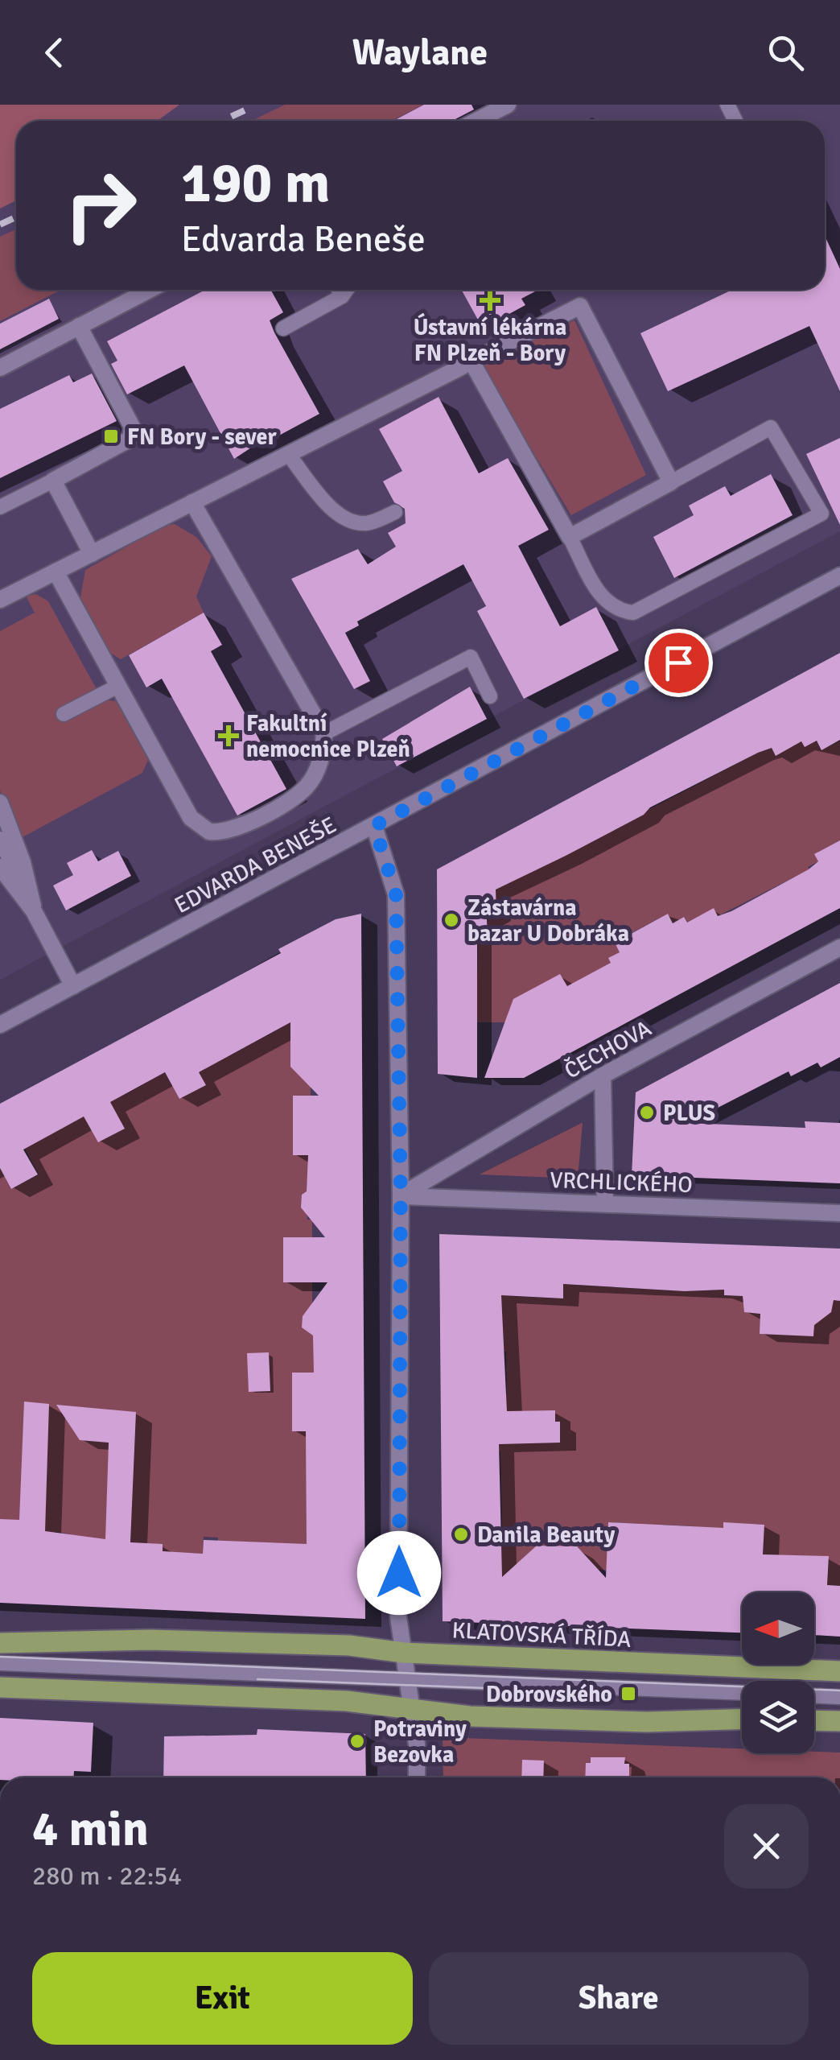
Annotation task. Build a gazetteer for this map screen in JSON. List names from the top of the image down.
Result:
{
  "streets": {
    "main road": ["KLATOVSKÁ TŘÍDA"],
    "street": ["EDVARDA BENEŠE", "ČECHOVA", "VRCHLICKÉHO"]
  },
  "crossings": [
    ["ČECHOVA", "VRCHLICKÉHO"]
  ],
  "places": {
    "health": ["Ústavní lékárna FN Plzeň - Bory", "Fakultní nemocnice Plzeň"],
    "transit": ["FN Bory - sever", "Dobrovského"],
    "other": [
      "Zástavárna bazar U Dobráka",
      "PLUS",
      "Danila Beauty",
      "Potraviny Bezovka"
    ]
  },
  "north": "left",
  "page": {
    "header": "Waylane",
    "turn": ["190 m", "Edvarda Beneše"],
    "heading": ["4 min", "280 m · 22:54"],
    "buttons": ["Exit", "Share"]
  }
}
